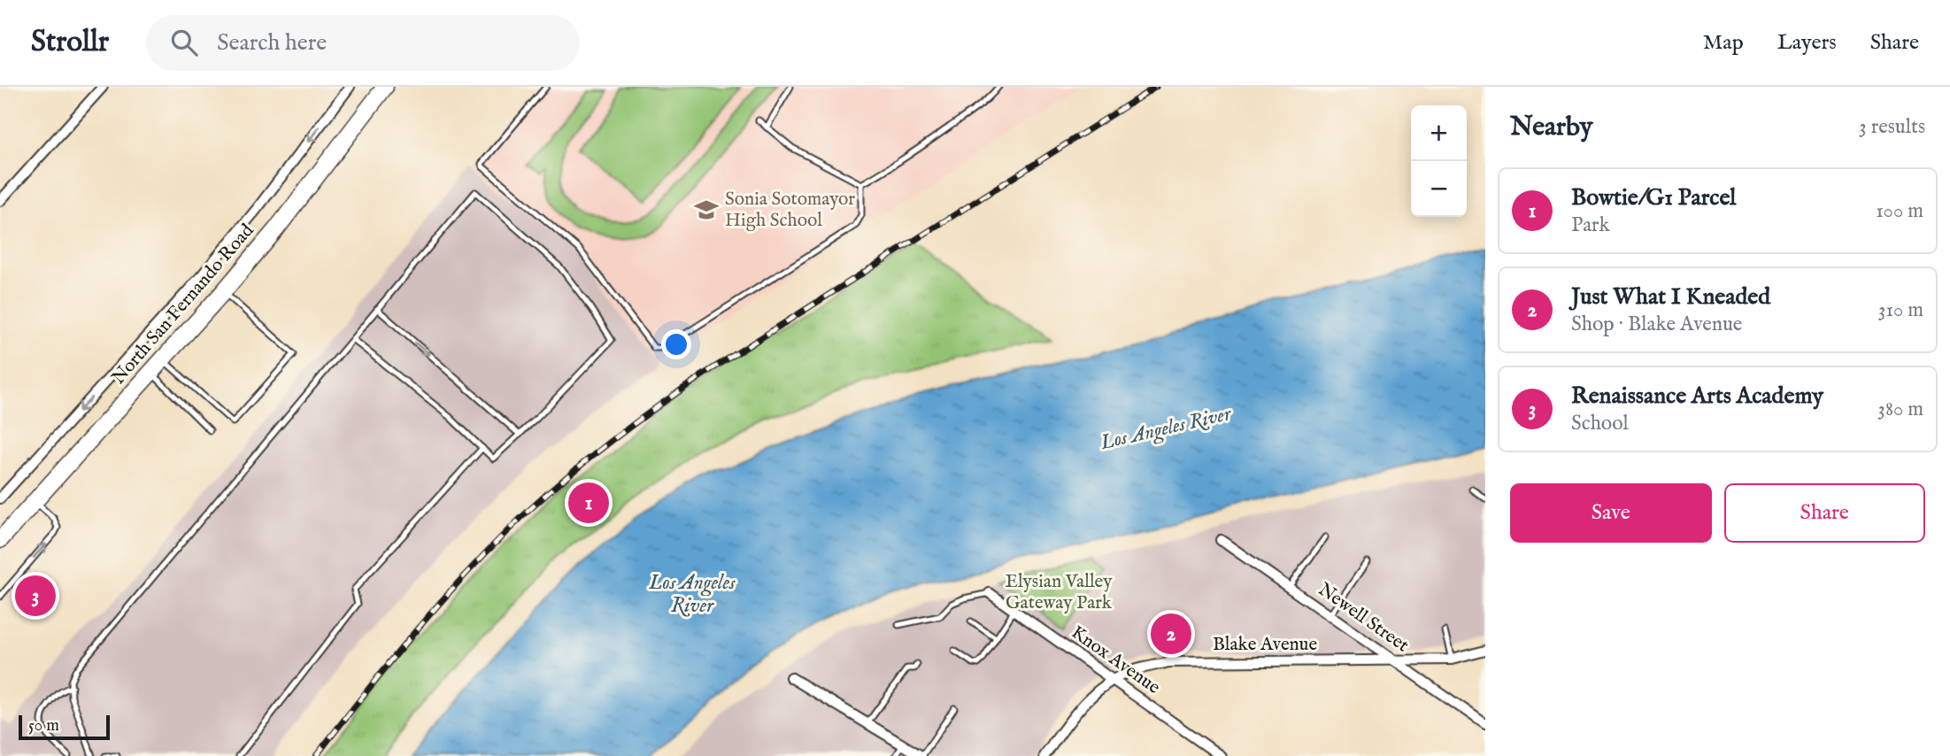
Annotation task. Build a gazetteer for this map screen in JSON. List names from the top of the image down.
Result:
{
  "streets": {
    "main road": ["North San Fernando Road"],
    "street": ["Newell Street", "Blake Avenue", "Knox Avenue"]
  },
  "crossings": [
    ["Newell Street", "Blake Avenue"],
    ["Blake Avenue", "Knox Avenue"]
  ],
  "one_way": ["North San Fernando Road"],
  "water": ["Los Angeles River"],
  "parks": ["Elysian Valley Gateway Park"],
  "places": {
    "school or university": ["Sonia Sotomayor High School"]
  },
  "scale_bar": "50 m",
  "page": {
    "header": "Strollr",
    "search": "Search here",
    "nav": ["Map", "Layers", "Share"],
    "heading": ["Nearby", "3 results"],
    "map_buttons": ["+", "−"],
    "list": [
      {
        "mark": "1",
        "name": "Bowtie/G1 Parcel",
        "note": "Park",
        "value": "100 m"
      },
      {
        "mark": "2",
        "name": "Just What I Kneaded",
        "note": "Shop · Blake Avenue",
        "value": "310 m"
      },
      {
        "mark": "3",
        "name": "Renaissance Arts Academy",
        "note": "School",
        "value": "380 m"
      }
    ],
    "buttons": ["Save", "Share"],
    "pins": ["1", "3", "2"],
    "scale": "50 m"
  }
}
